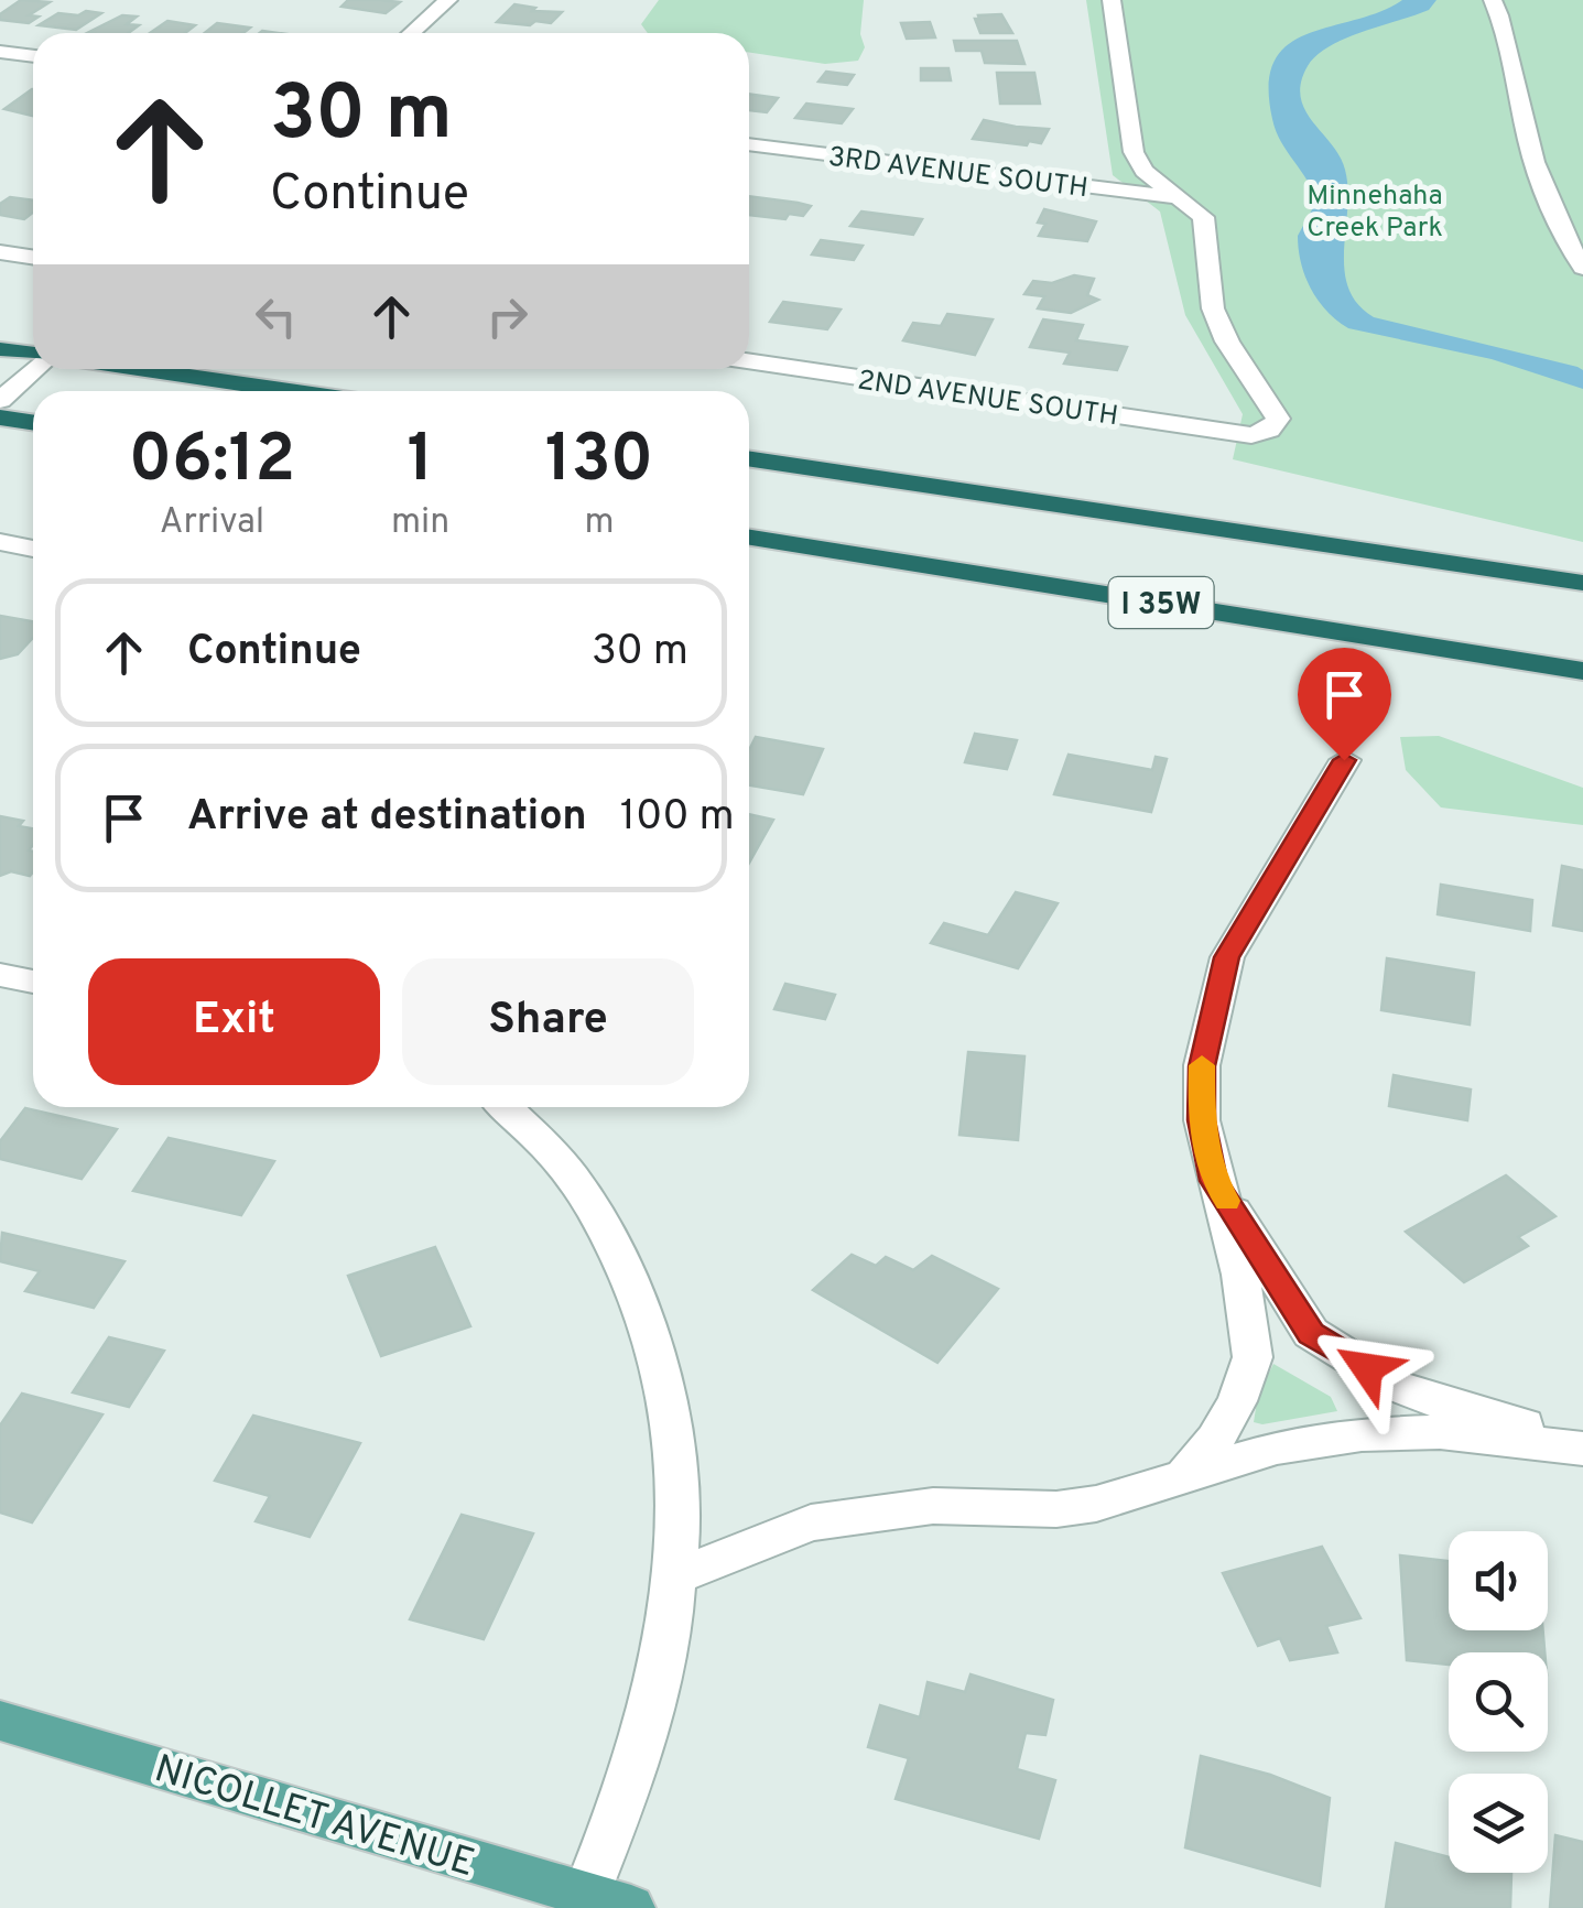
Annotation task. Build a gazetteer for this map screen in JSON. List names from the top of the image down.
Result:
{
  "streets": {
    "highway": ["I 35W"],
    "main road": ["NICOLLET AVENUE"],
    "street": ["3RD AVENUE SOUTH", "2ND AVENUE SOUTH"]
  },
  "crossings": [
    ["3RD AVENUE SOUTH", "2ND AVENUE SOUTH"]
  ],
  "parks": ["Minnehaha Creek Park"],
  "page": {
    "turn": ["30 m", "Continue"],
    "eta": [
      "06:12",
      "Arrival",
      "1",
      "min",
      "130",
      "m"
    ],
    "list": [
      {
        "name": "Continue",
        "value": "30 m"
      },
      {
        "name": "Arrive at destination",
        "value": "100 m"
      }
    ],
    "buttons": ["Exit", "Share"]
  }
}
